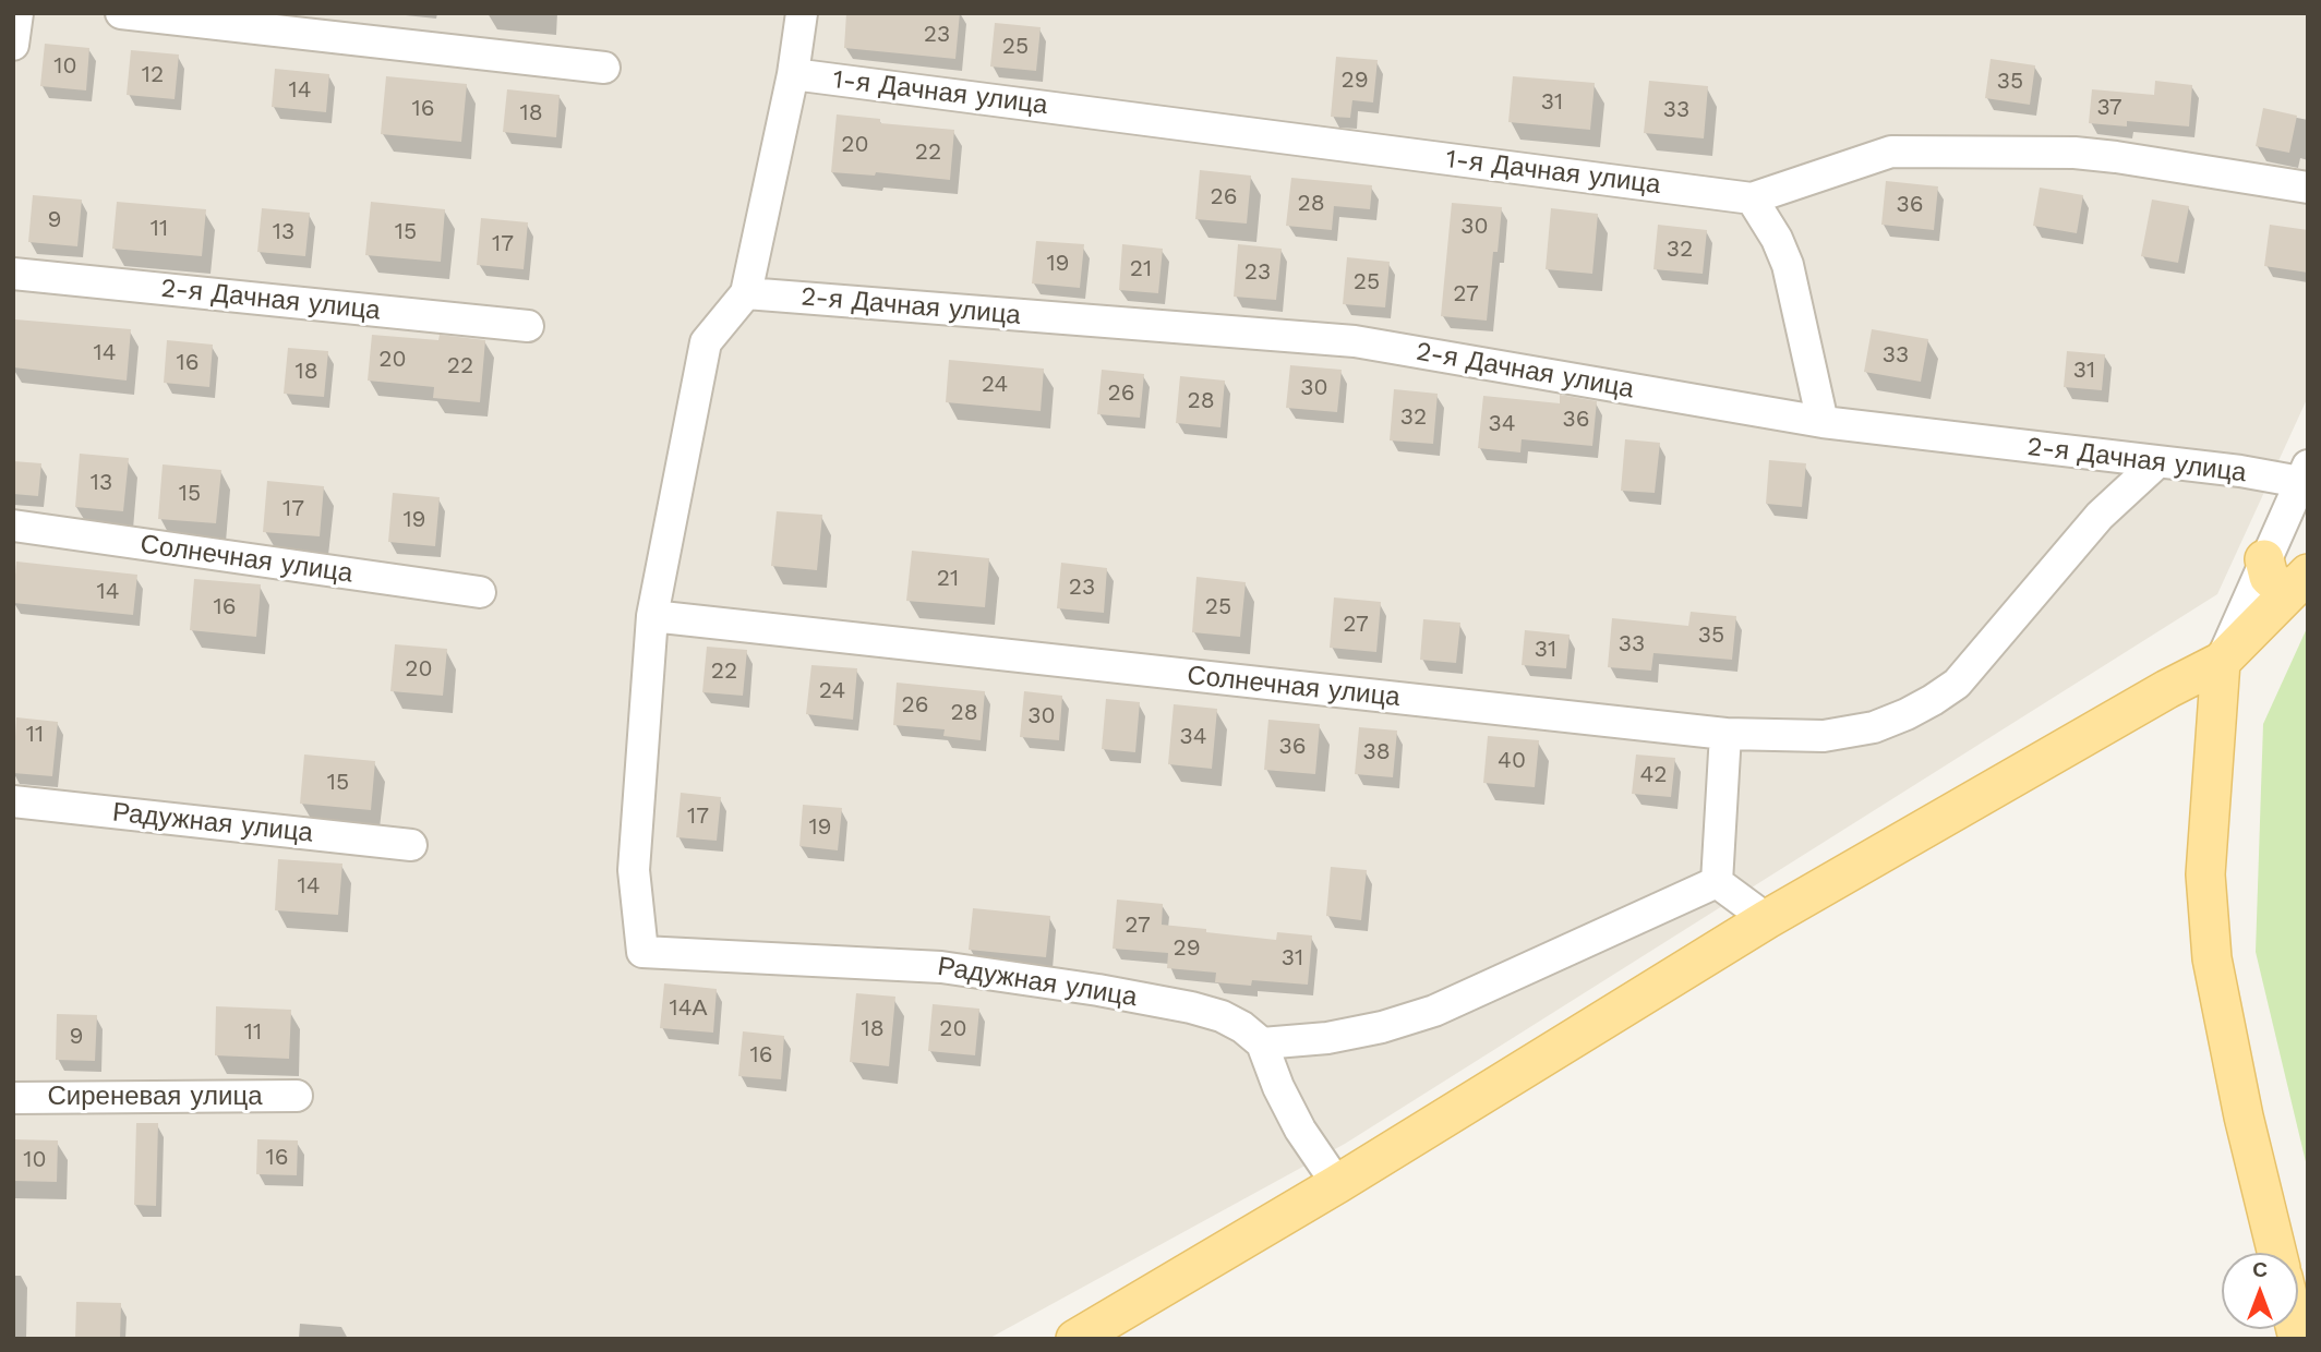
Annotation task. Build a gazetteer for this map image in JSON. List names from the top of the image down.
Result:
{
  "streets": {
    "street": [
      "1-я Дачная улица",
      "2-я Дачная улица",
      "Солнечная улица",
      "Радужная улица",
      "Сиреневая улица"
    ]
  },
  "crossings": [
    ["2-я Дачная улица", "Солнечная улица"],
    ["Солнечная улица", "Радужная улица"]
  ],
  "house_numbers": [
    "23",
    "25",
    "10",
    "12",
    "29",
    "35",
    "14",
    "31",
    "37",
    "16",
    "33",
    "18",
    "20",
    "22",
    "26",
    "28",
    "36",
    "9",
    "30",
    "11",
    "13",
    "15",
    "17",
    "32",
    "19",
    "21",
    "23",
    "25",
    "27",
    "14",
    "33",
    "20",
    "16",
    "22",
    "31",
    "18",
    "24",
    "30",
    "26",
    "28",
    "32",
    "36",
    "34",
    "13",
    "15",
    "17",
    "19",
    "21",
    "23",
    "14",
    "16",
    "25",
    "27",
    "35",
    "33",
    "31",
    "20",
    "22",
    "24",
    "26",
    "28",
    "30",
    "11",
    "34",
    "36",
    "38",
    "40",
    "42",
    "15",
    "17",
    "19",
    "14",
    "27",
    "29",
    "31",
    "14А",
    "18",
    "20",
    "11",
    "9",
    "16",
    "16",
    "10"
  ],
  "north": "top"
}
